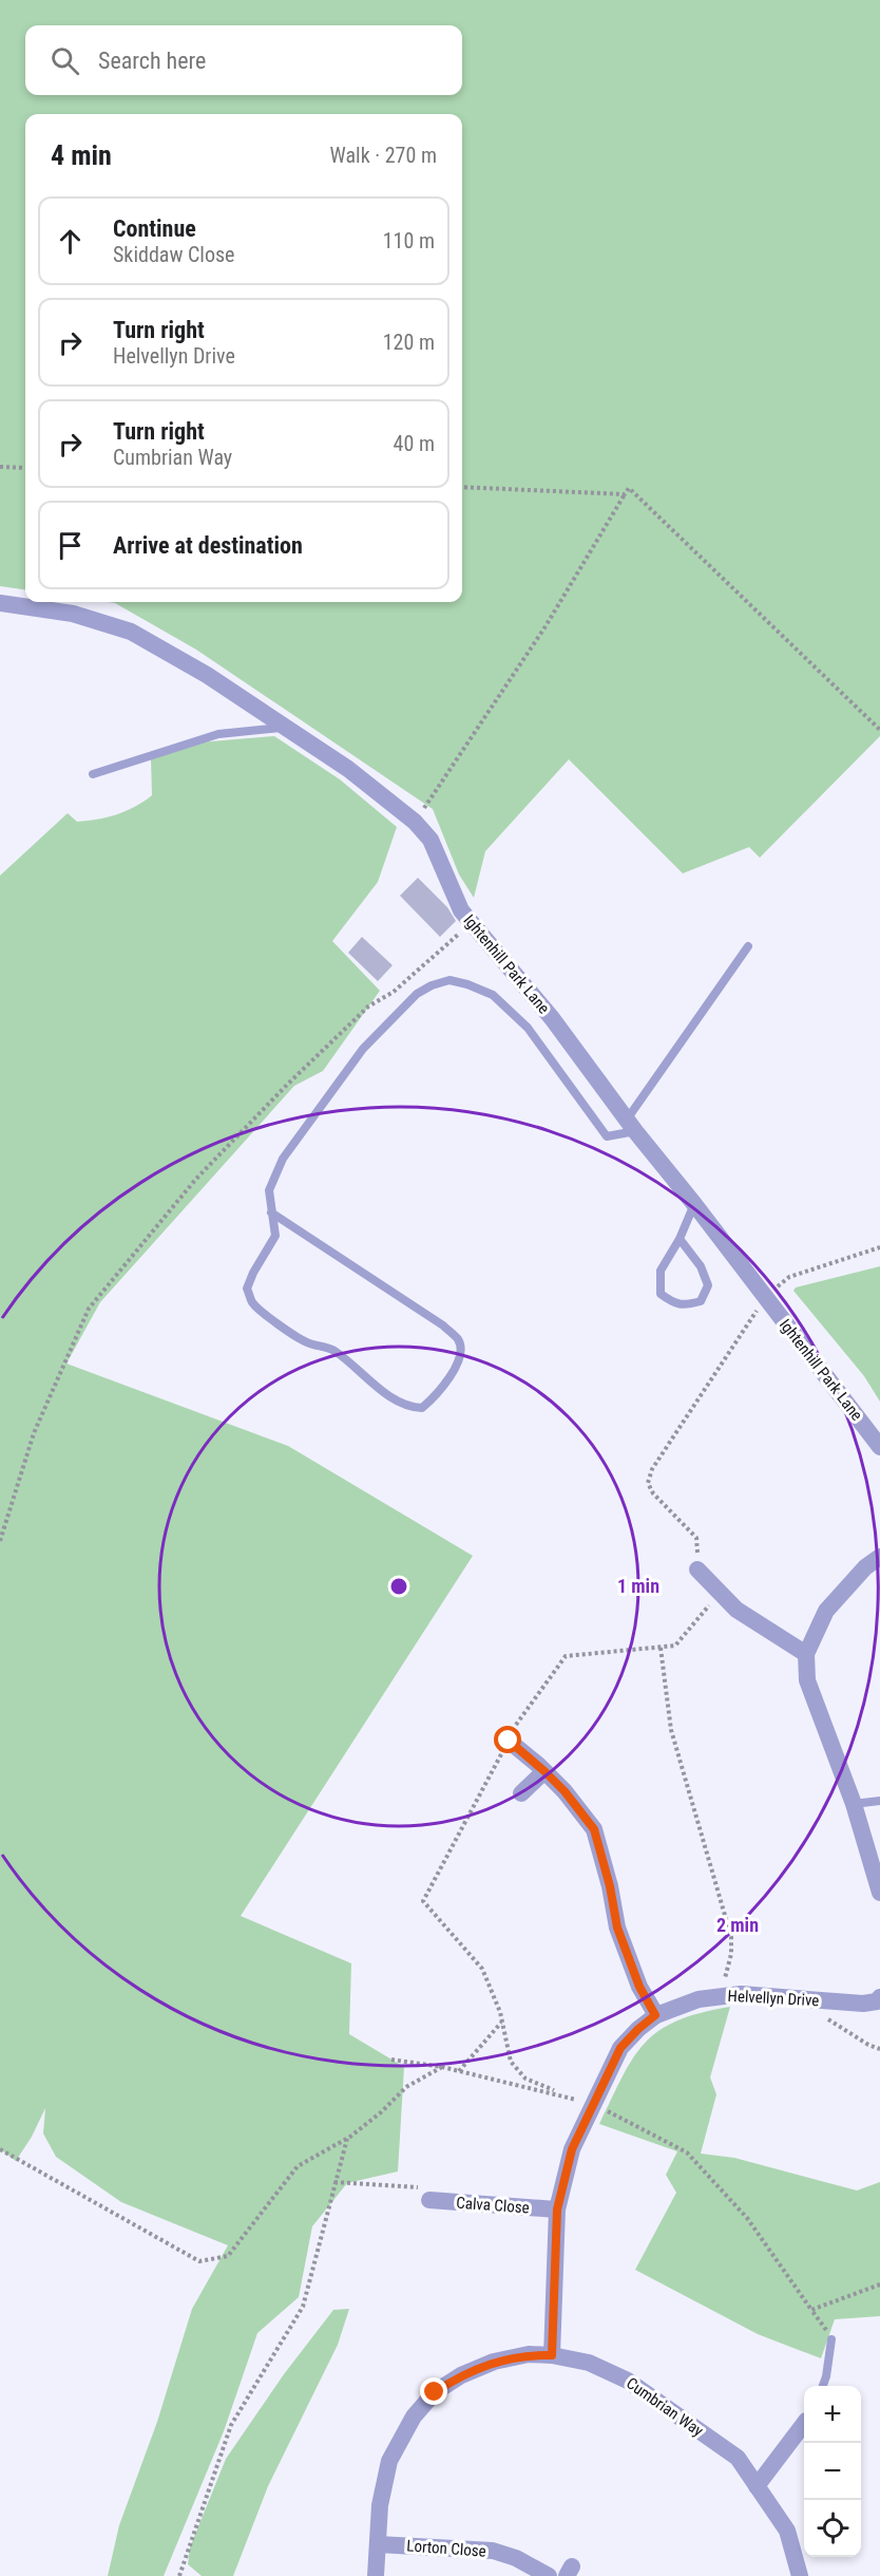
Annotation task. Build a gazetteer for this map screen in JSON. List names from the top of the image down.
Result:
{
  "streets": {
    "street": [
      "Ightenhill Park Lane",
      "Helvellyn Drive",
      "Calva Close",
      "Cumbrian Way",
      "Lorton Close"
    ]
  },
  "crossings": [
    ["Helvellyn Drive", "Calva Close"],
    ["Helvellyn Drive", "Cumbrian Way"],
    ["Cumbrian Way", "Lorton Close"]
  ],
  "page": {
    "search": "Search here",
    "heading": ["4 min", "Walk · 270 m"],
    "list": [
      ["Continue", "Skiddaw Close", "110 m"],
      ["Turn right", "Helvellyn Drive", "120 m"],
      ["Turn right", "Cumbrian Way", "40 m"],
      "Arrive at destination"
    ],
    "map_buttons": ["+", "−"]
  },
  "rings": ["1 min", "2 min"]
}
